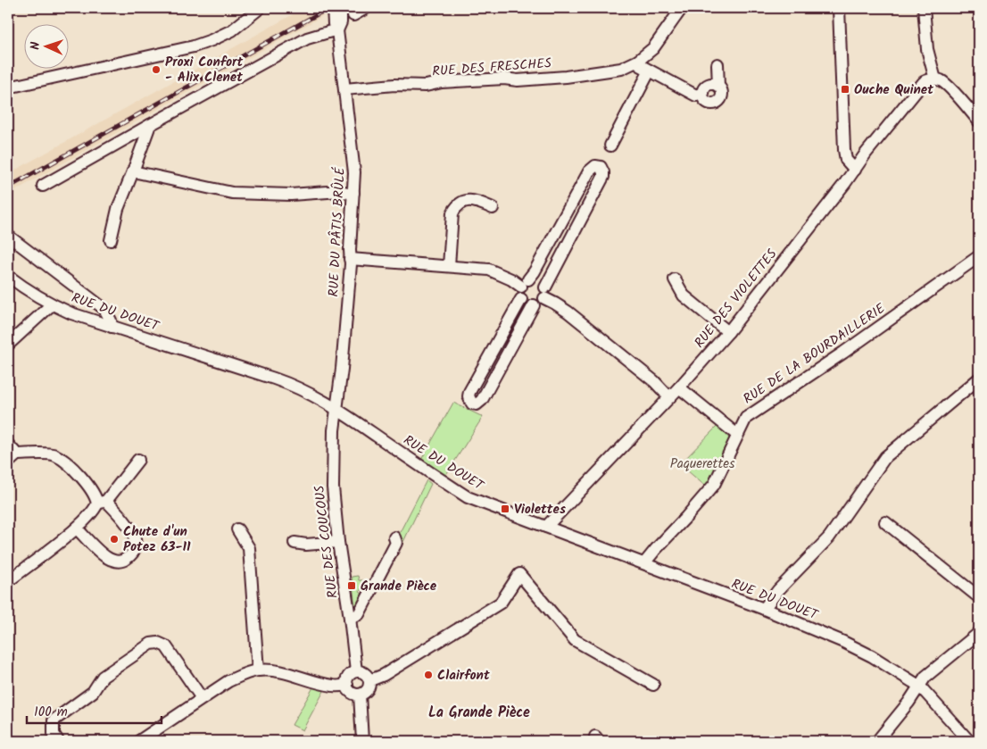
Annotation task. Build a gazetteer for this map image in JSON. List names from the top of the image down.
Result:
{
  "streets": {
    "street": [
      "RUE DES FRESCHES",
      "RUE DU PÂTIS BRÛLÉ",
      "RUE DES VIOLETTES",
      "RUE DU DOUET",
      "RUE DE LA BOURDAILLERIE",
      "RUE DES COUCOUS"
    ]
  },
  "crossings": [
    ["RUE DES FRESCHES", "RUE DU PÂTIS BRÛLÉ"],
    ["RUE DU PÂTIS BRÛLÉ", "RUE DU DOUET"],
    ["RUE DU PÂTIS BRÛLÉ", "RUE DES COUCOUS"],
    ["RUE DES VIOLETTES", "RUE DU DOUET"],
    ["RUE DU DOUET", "RUE DE LA BOURDAILLERIE"],
    ["RUE DU DOUET", "RUE DES COUCOUS"]
  ],
  "districts": ["La Grande Pièce"],
  "parks": ["Paquerettes"],
  "places": {
    "other": ["Proxi Confort - Alix Clenet", "Chute d'un Potez 63-11", "Clairfont"],
    "transit": ["Ouche Quinet", "Violettes", "Grande Pièce"]
  },
  "scale_bar": "100 m",
  "north": "left"
}
